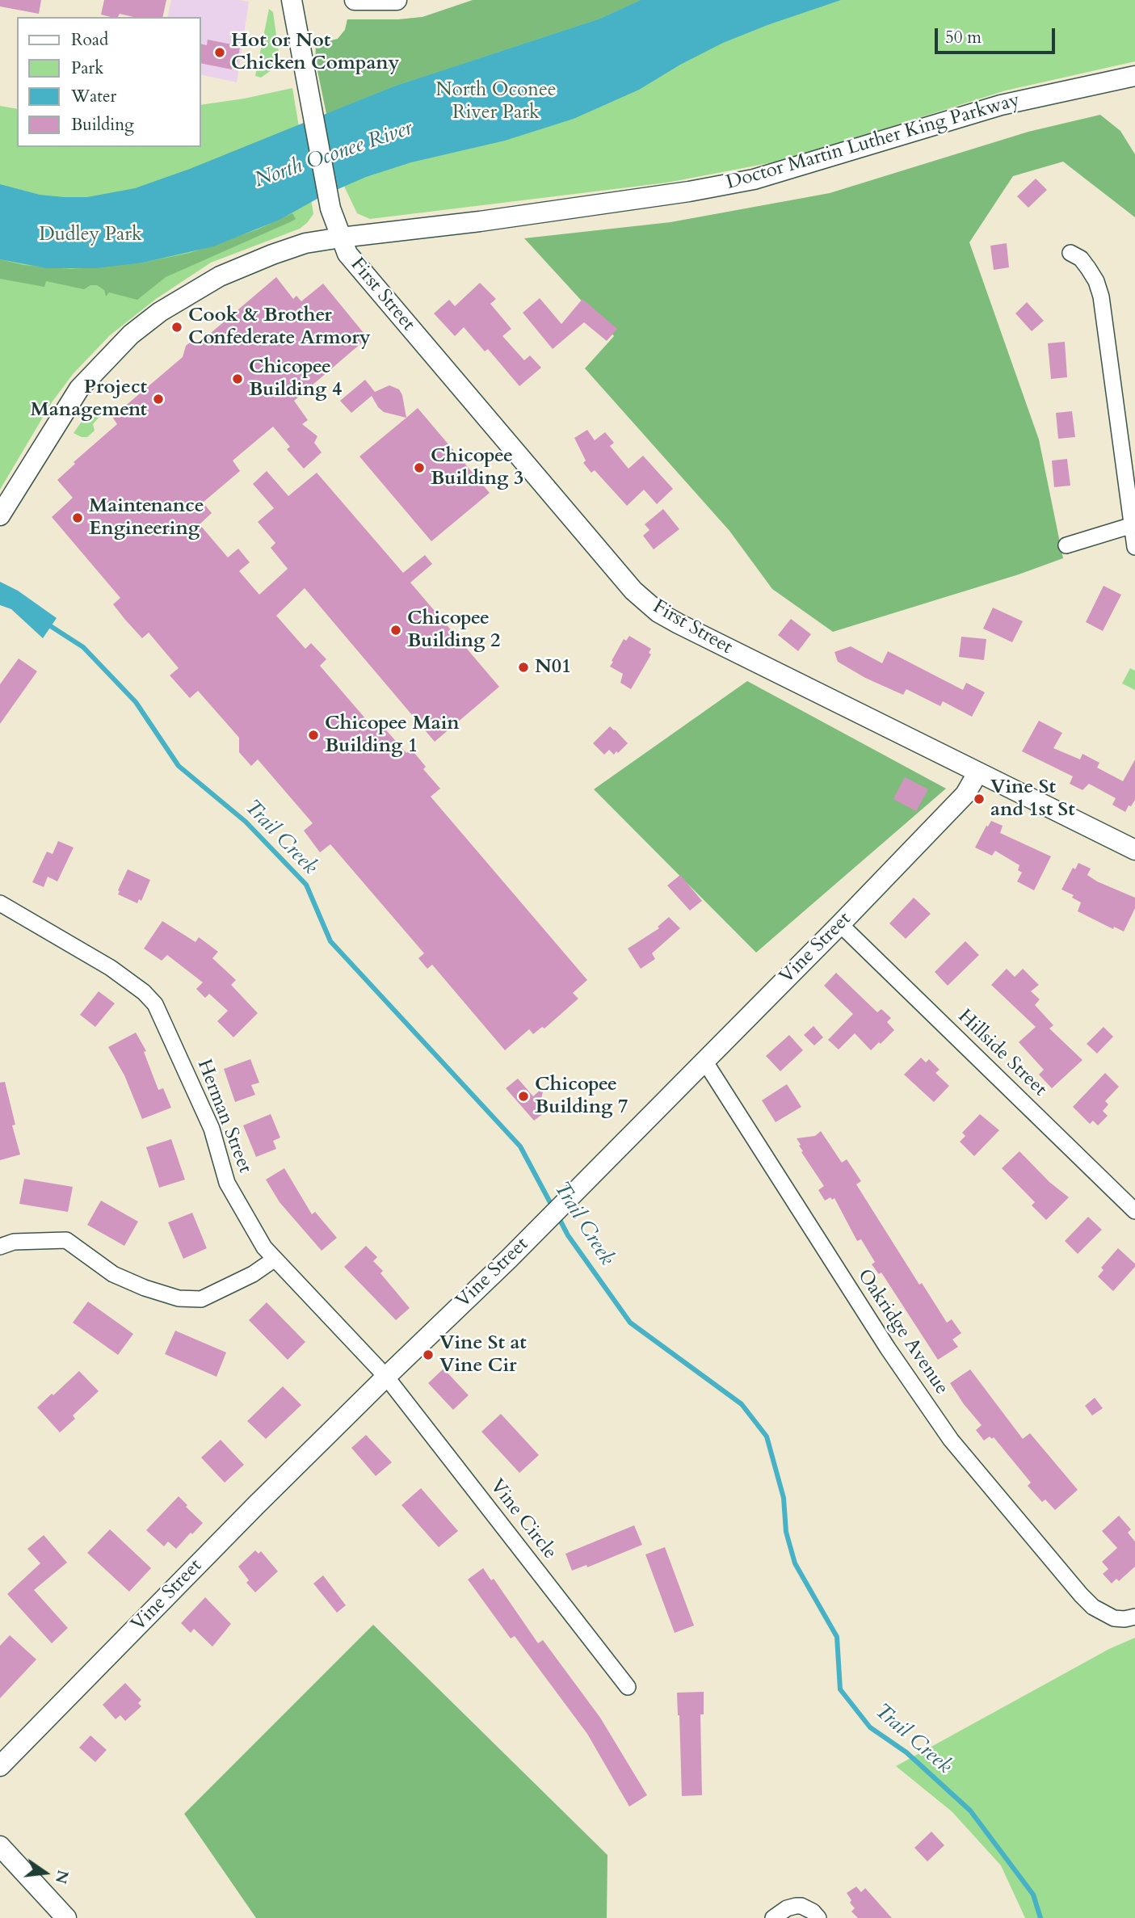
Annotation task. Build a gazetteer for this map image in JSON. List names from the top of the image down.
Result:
{
  "streets": {
    "street": [
      "Doctor Martin Luther King Parkway",
      "First Street",
      "Vine Street",
      "Hillside Street",
      "Herman Street",
      "Oakridge Avenue",
      "Vine Circle"
    ]
  },
  "crossings": [
    ["Doctor Martin Luther King Parkway", "First Street"],
    ["First Street", "Vine Street"],
    ["Vine Street", "Hillside Street"],
    ["Vine Street", "Herman Street"],
    ["Vine Street", "Oakridge Avenue"],
    ["Vine Street", "Vine Circle"],
    ["Herman Street", "Vine Circle"]
  ],
  "water": ["North Oconee River", "Trail Creek"],
  "parks": ["North Oconee River Park", "Dudley Park"],
  "places": [
    "Hot or Not Chicken Company",
    "Cook & Brother Confederate Armory",
    "Chicopee Building 4",
    "Project Management",
    "Chicopee Building 3",
    "Maintenance Engineering",
    "Chicopee Building 2",
    "N01",
    "Chicopee Main Building 1",
    "Vine St and 1st St",
    "Chicopee Building 7",
    "Vine St at Vine Cir"
  ],
  "legend": [
    "Road",
    "Park",
    "Water",
    "Building"
  ],
  "scale_bar": "50 m",
  "north": "right"
}
